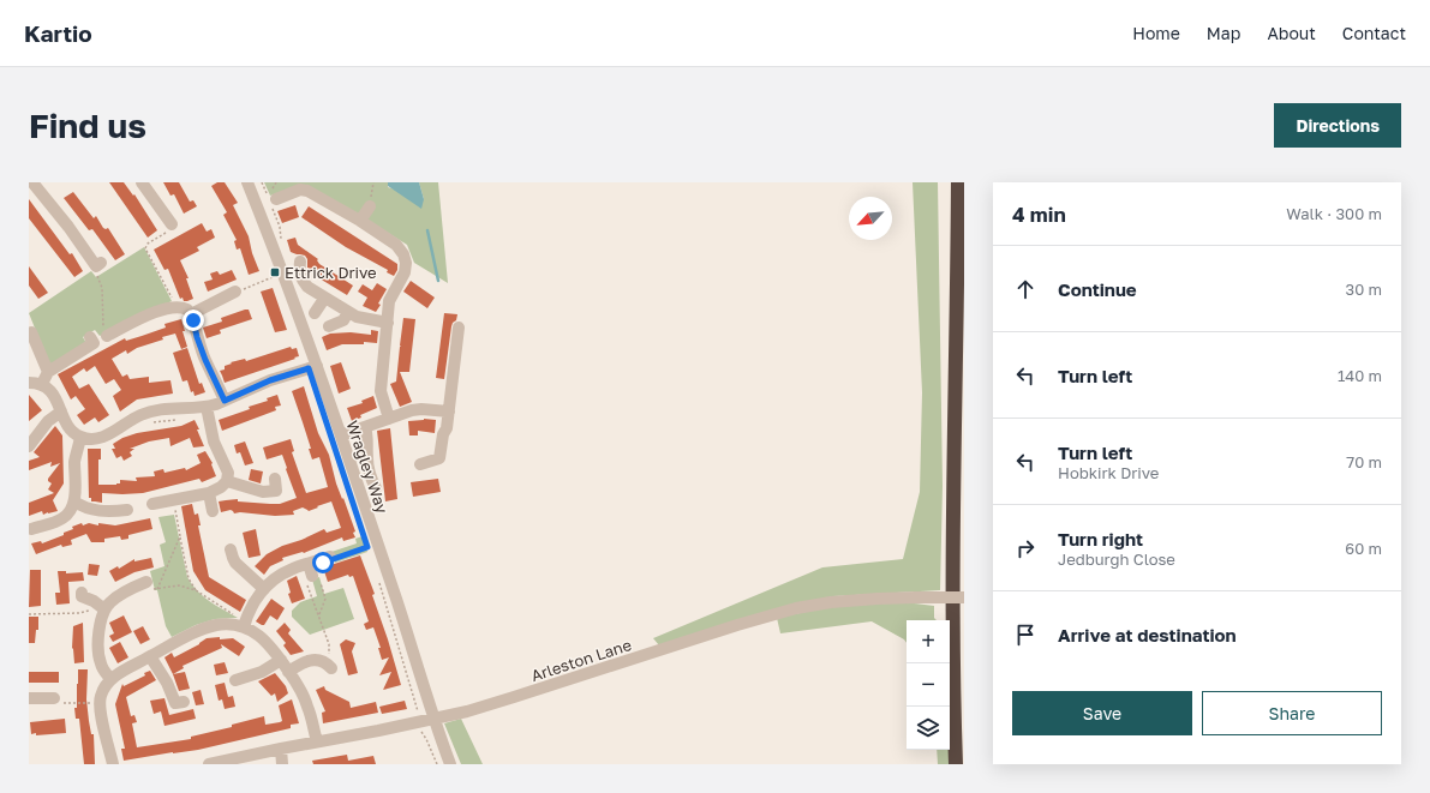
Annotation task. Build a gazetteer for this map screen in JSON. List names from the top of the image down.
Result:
{
  "streets": {
    "street": ["Wragley Way", "Arleston Lane"]
  },
  "crossings": [
    ["Wragley Way", "Arleston Lane"]
  ],
  "places": {
    "transit": ["Ettrick Drive"]
  },
  "north": "bottom left",
  "page": {
    "header": "Kartio",
    "nav": [
      "Home",
      "Map",
      "About",
      "Contact"
    ],
    "buttons": [
      "Directions",
      ["Save", "Share"]
    ],
    "title": "Find us",
    "heading": ["4 min", "Walk · 300 m"],
    "list": [
      ["Continue", "30 m"],
      ["Turn left", "140 m"],
      ["Turn left", "Hobkirk Drive", "70 m"],
      ["Turn right", "Jedburgh Close", "60 m"],
      "Arrive at destination"
    ],
    "map_buttons": ["+", "−"]
  }
}
